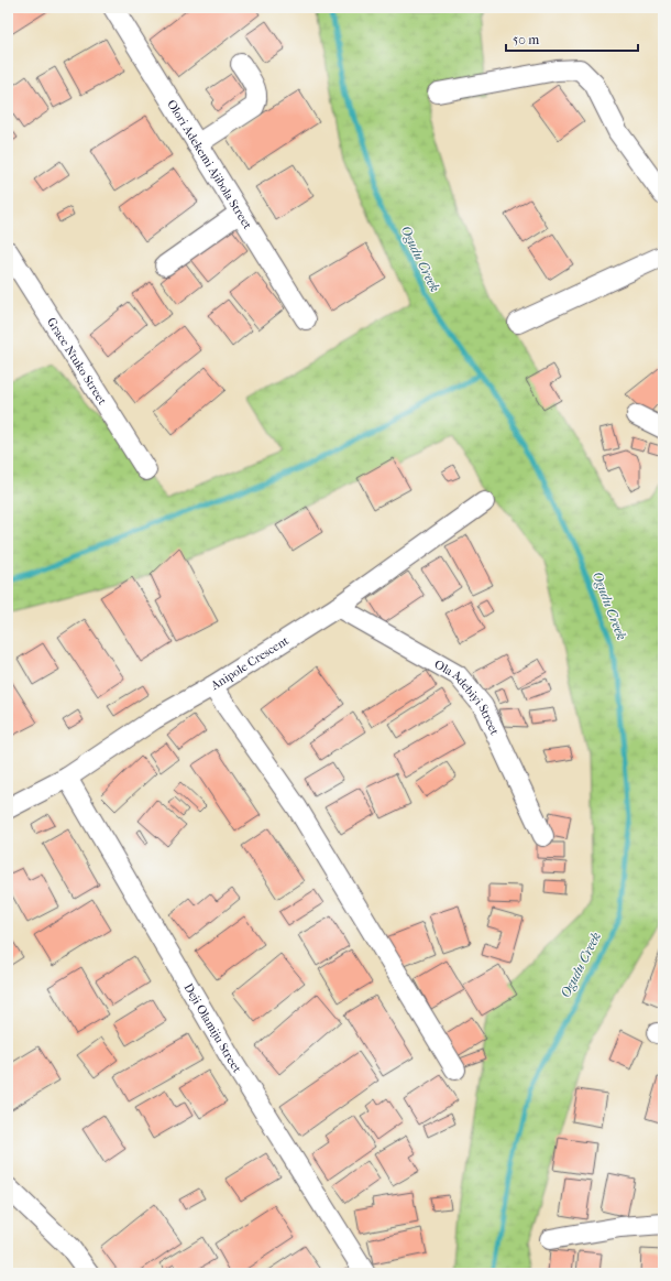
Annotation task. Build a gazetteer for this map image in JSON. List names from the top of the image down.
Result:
{
  "streets": {
    "street": [
      "Olori Adekemi Ajibola Street",
      "Grace Ntuko Street",
      "Anipole Crescent",
      "Ola Adebiyi Street",
      "Deji Olamiju Street"
    ]
  },
  "crossings": [
    ["Anipole Crescent", "Ola Adebiyi Street"],
    ["Anipole Crescent", "Deji Olamiju Street"]
  ],
  "water": ["Ogudu Creek"],
  "scale_bar": "50 m"
}
